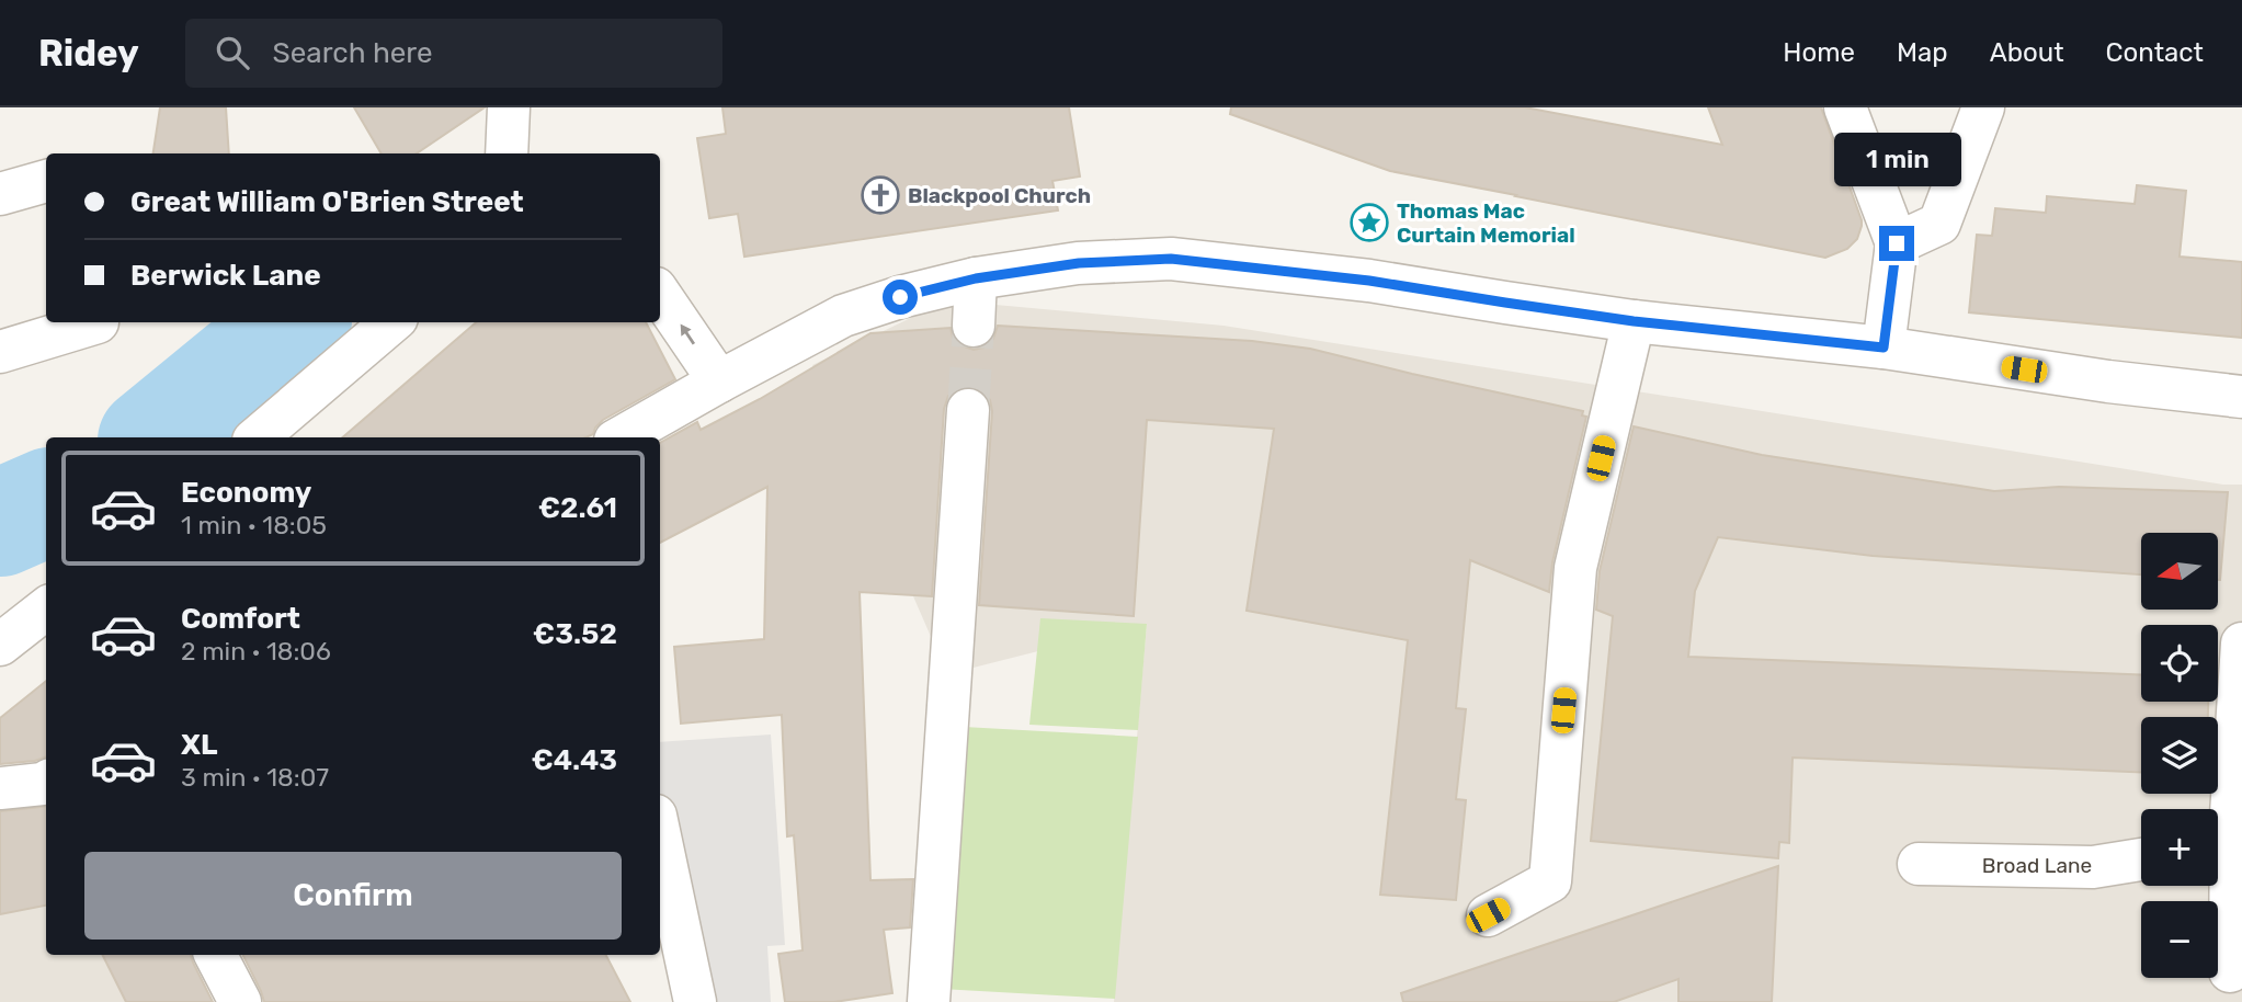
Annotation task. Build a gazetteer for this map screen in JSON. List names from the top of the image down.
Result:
{
  "streets": {
    "street": ["Broad Lane"]
  },
  "places": {
    "church": ["Blackpool Church"],
    "place": ["Thomas Mac Curtain Memorial"]
  },
  "north": "left",
  "page": {
    "header": "Ridey",
    "search": "Search here",
    "nav": [
      "Home",
      "Map",
      "About",
      "Contact"
    ],
    "bubble": "1 min",
    "banner": ["Great William O'Brien Street", "Berwick Lane"],
    "list": [
      {
        "name": "Economy",
        "note": "1 min · 18:05",
        "value": "€2.61"
      },
      {
        "name": "Comfort",
        "note": "2 min · 18:06",
        "value": "€3.52"
      },
      {
        "name": "XL",
        "note": "3 min · 18:07",
        "value": "€4.43"
      }
    ],
    "map_buttons": ["+", "−"],
    "buttons": "Confirm"
  }
}
